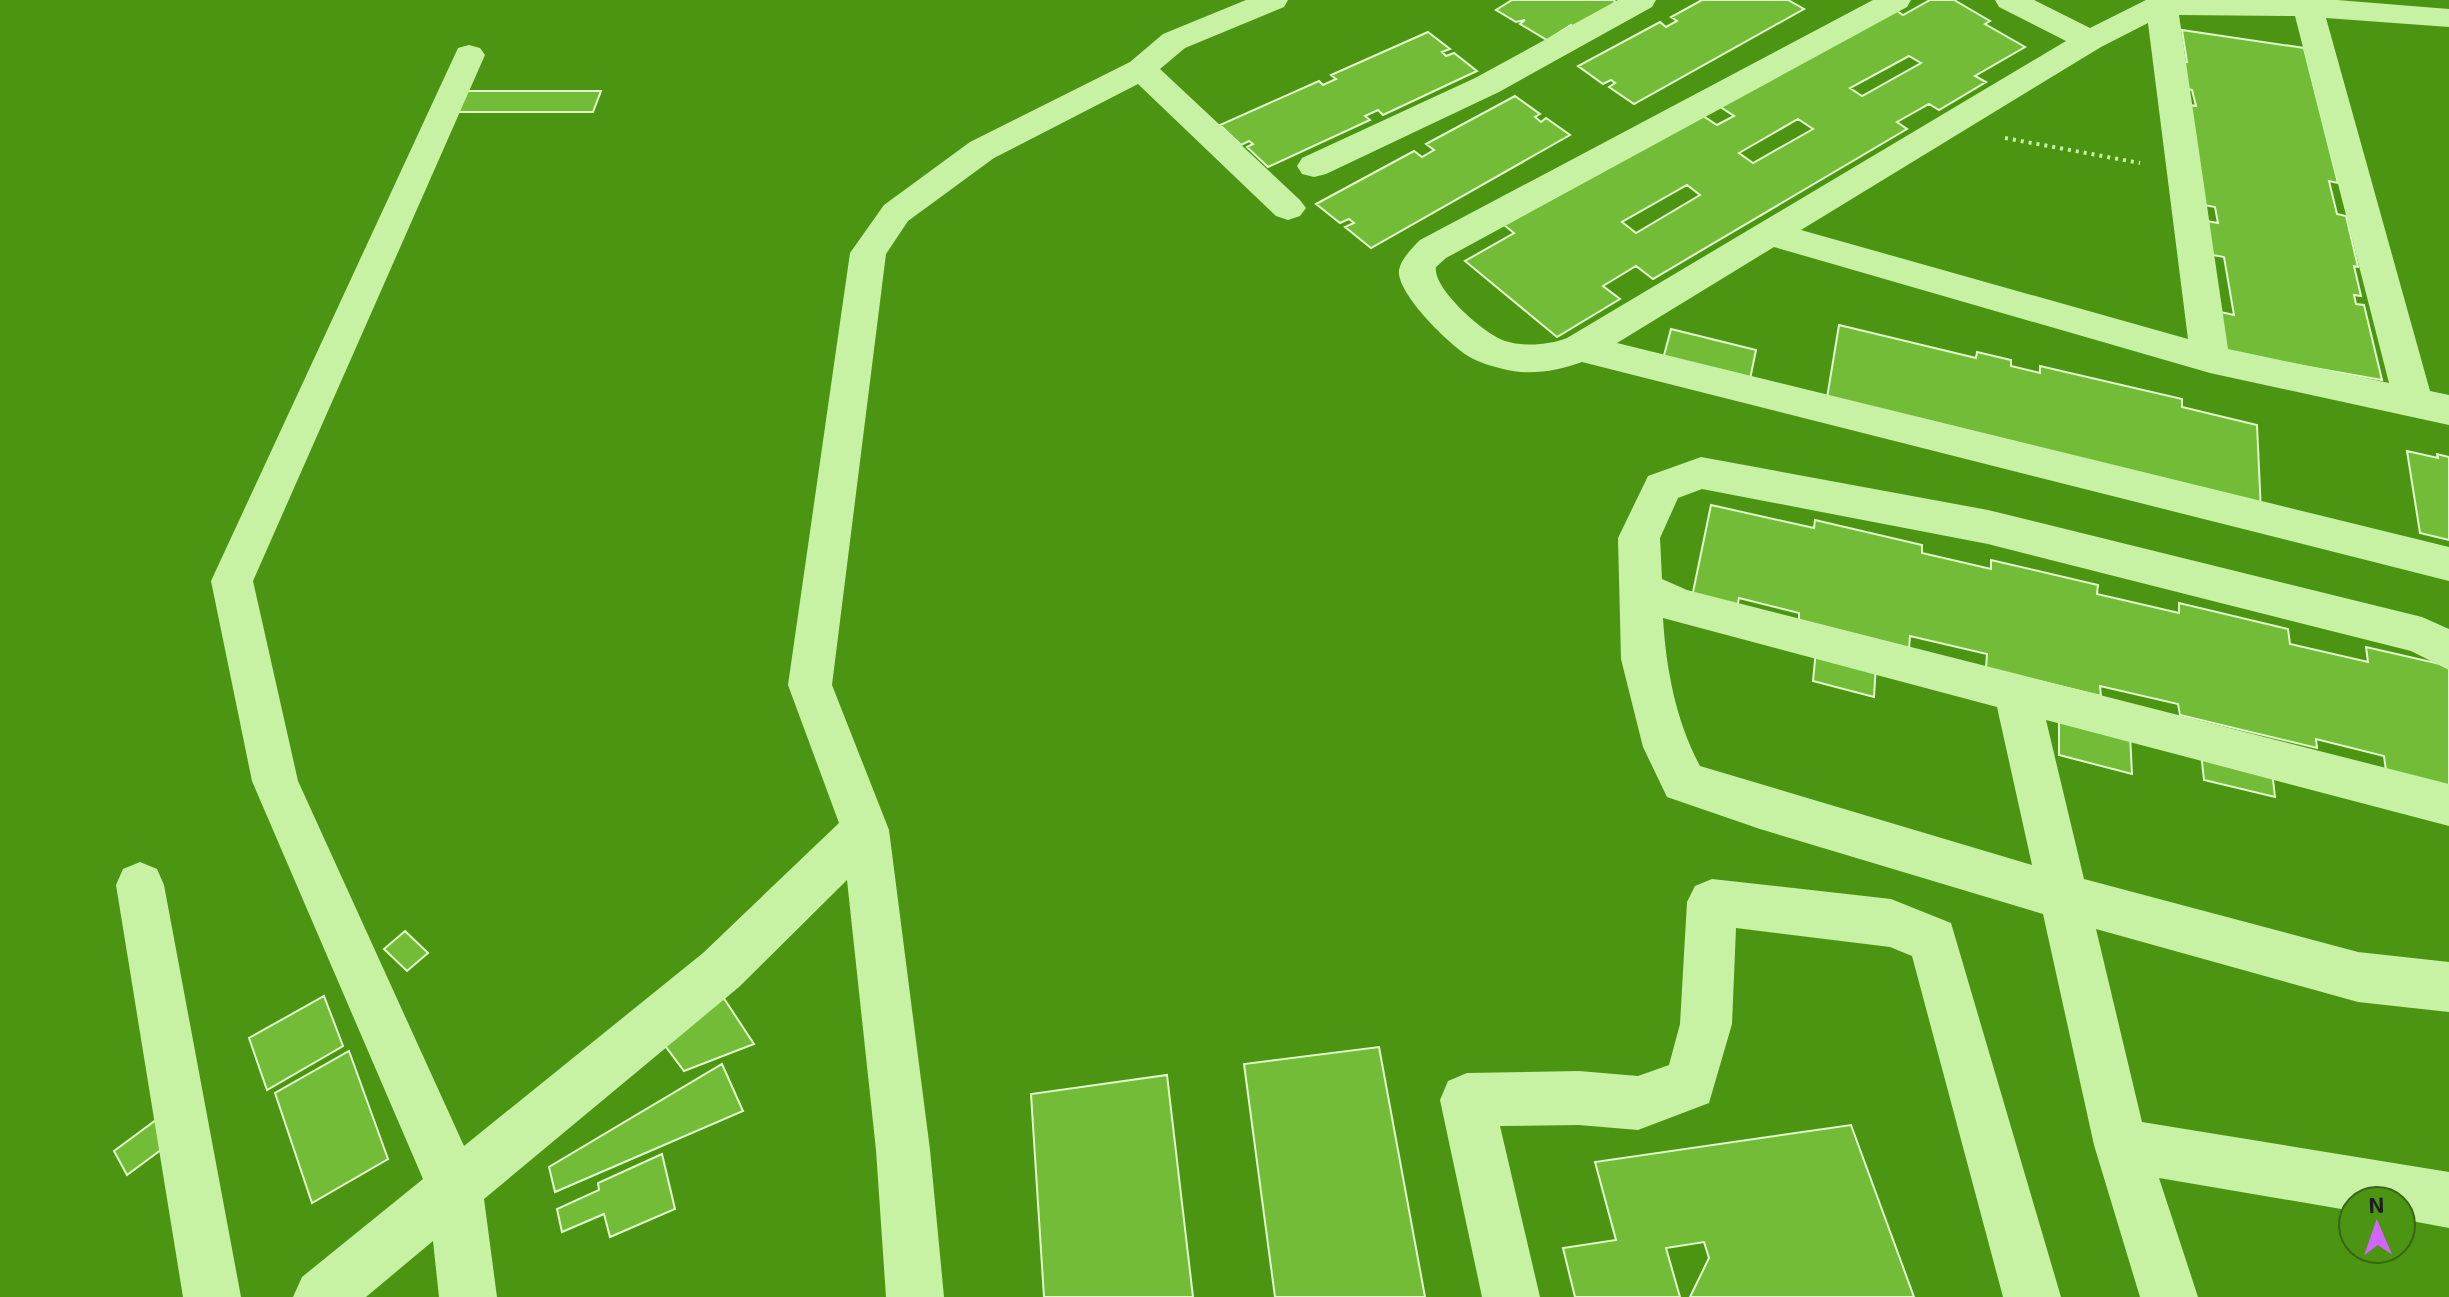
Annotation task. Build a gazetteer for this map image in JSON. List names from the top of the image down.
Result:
{
  "north": "top"
}
